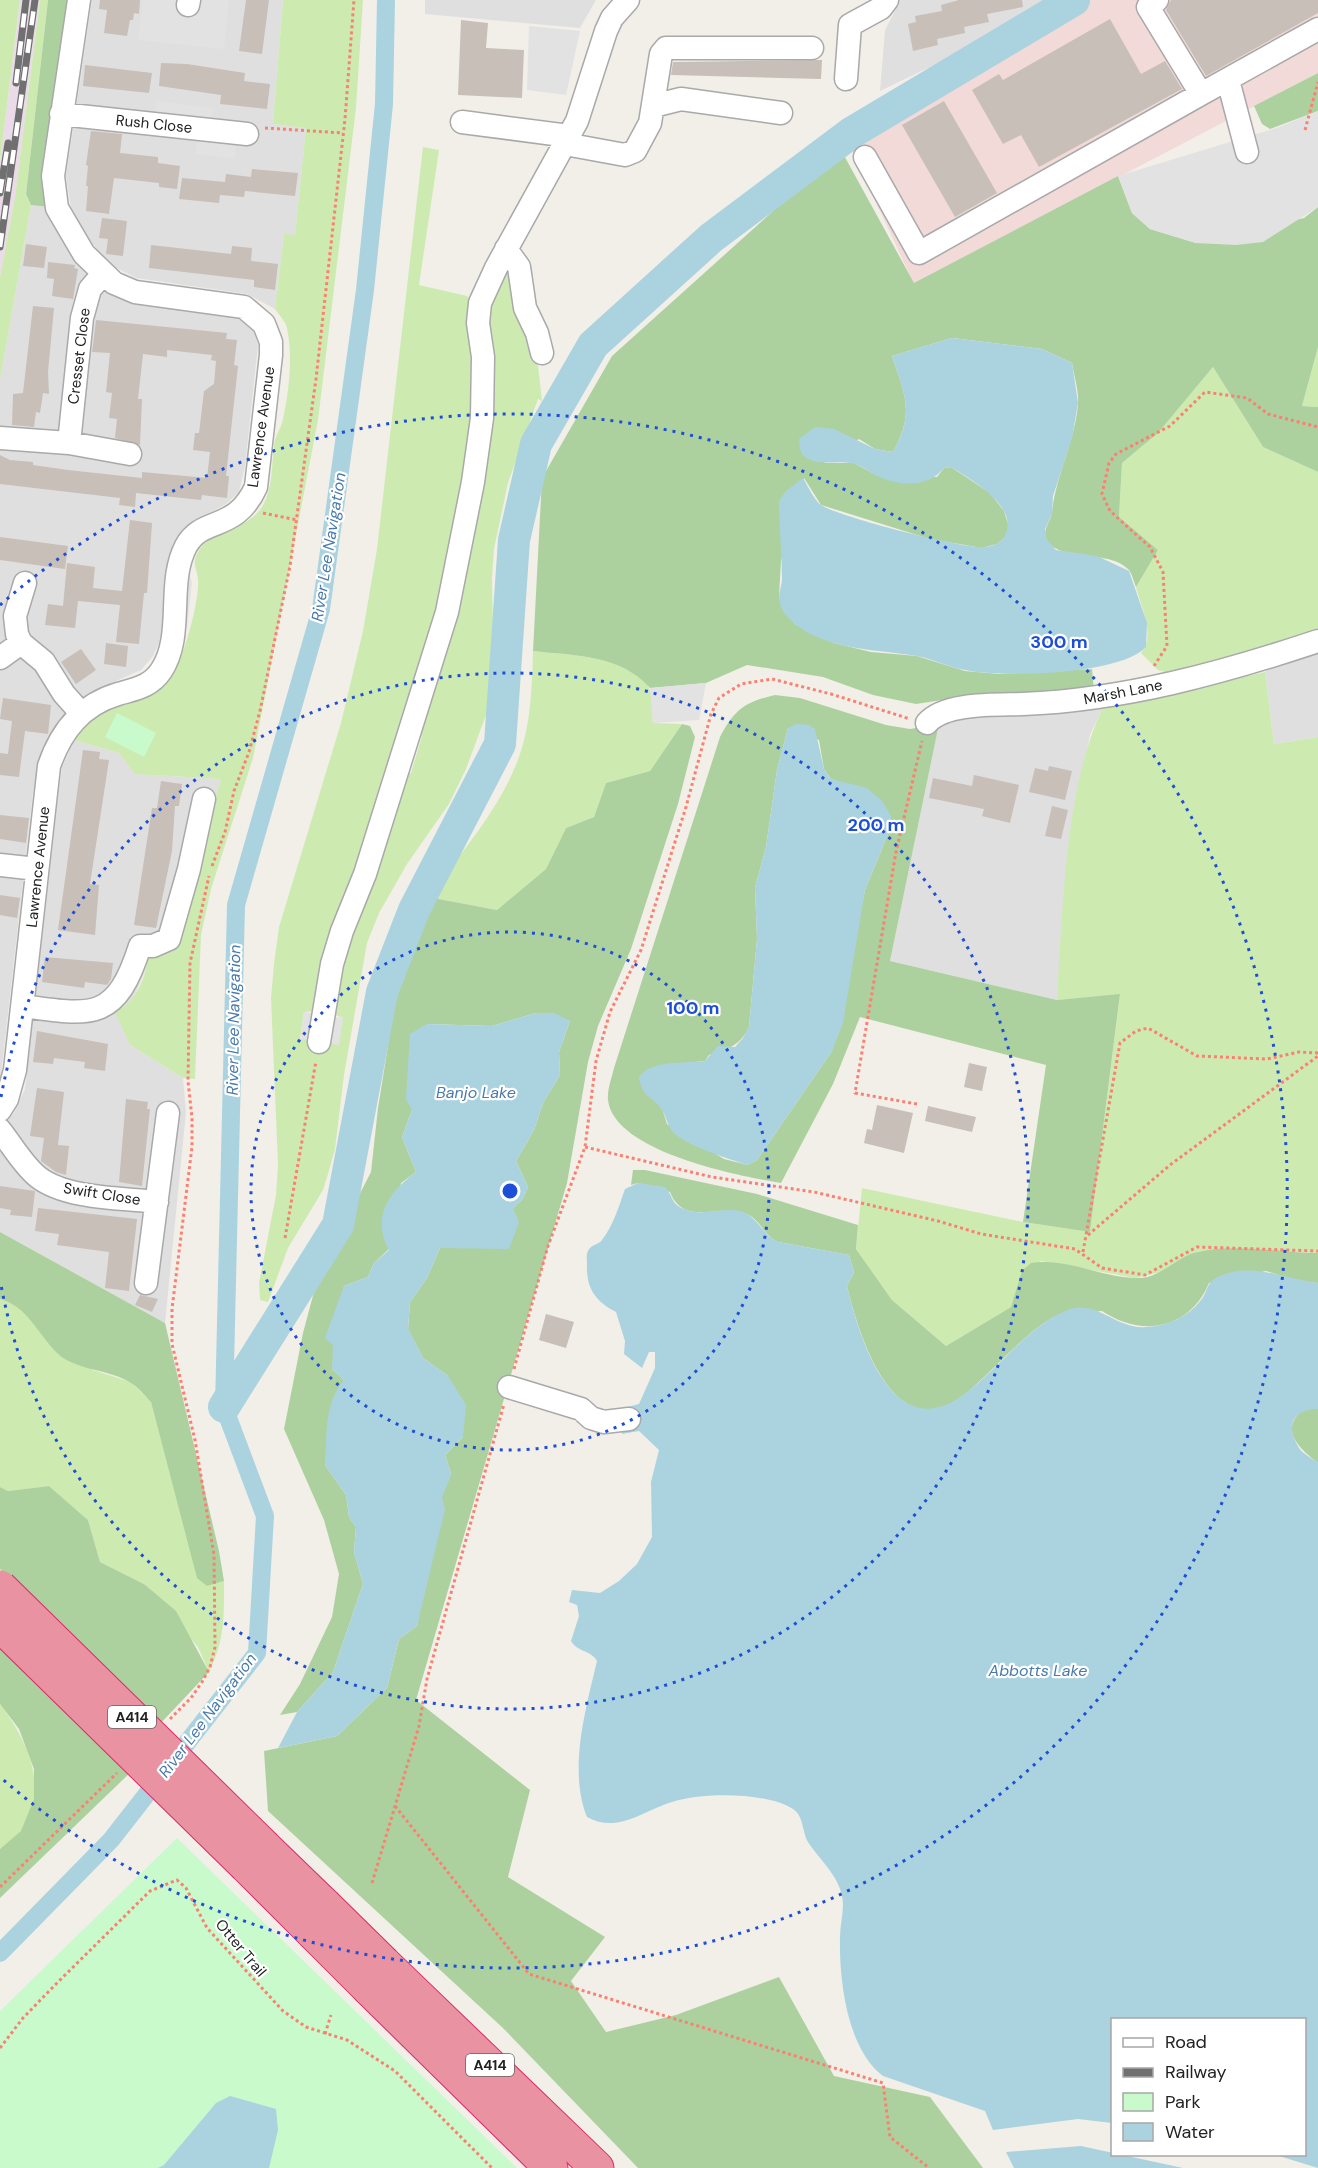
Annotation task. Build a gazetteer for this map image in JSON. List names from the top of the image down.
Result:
{
  "streets": {
    "highway": ["A414"],
    "street": [
      "Rush Close",
      "Cresset Close",
      "Lawrence Avenue",
      "Marsh Lane",
      "Swift Close"
    ],
    "path": ["Otter Trail"]
  },
  "crossings": [
    ["Rush Close", "Lawrence Avenue"],
    ["Cresset Close", "Lawrence Avenue"]
  ],
  "water": ["River Lee Navigation", "Banjo Lake", "Abbotts Lake"],
  "legend": [
    "Road",
    "Railway",
    "Park",
    "Water"
  ],
  "rings": ["300 m", "200 m", "100 m"]
}
